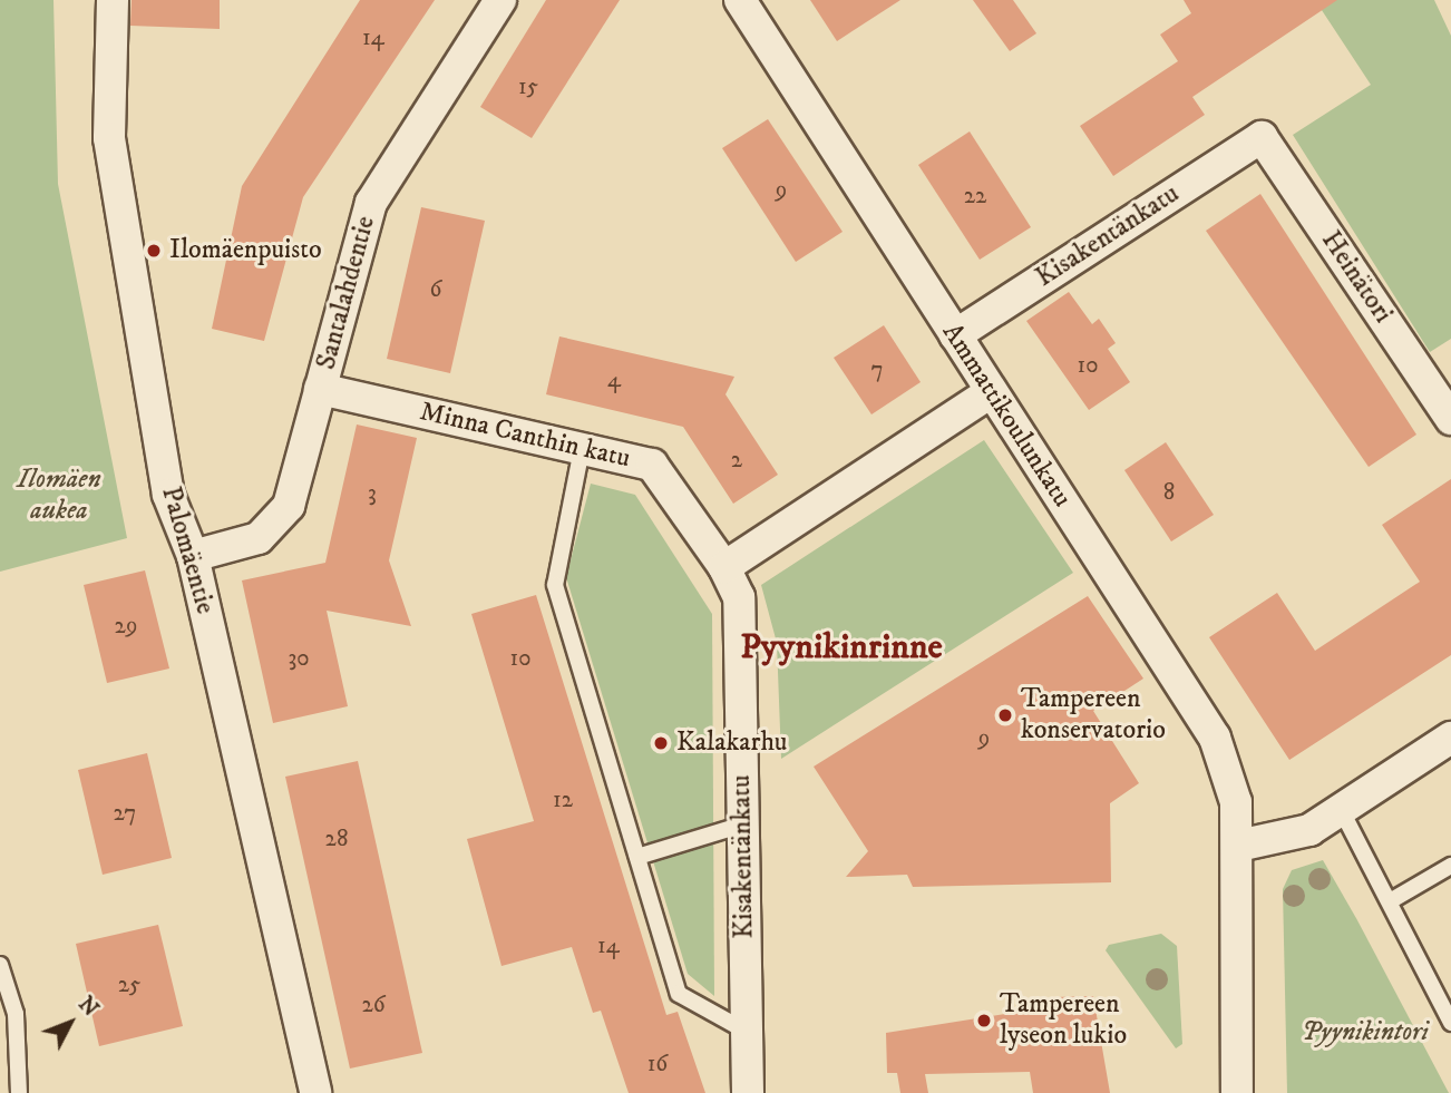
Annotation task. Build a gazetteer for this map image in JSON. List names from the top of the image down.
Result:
{
  "streets": {
    "street": [
      "Kisakentänkatu",
      "Heinätori",
      "Santalahdentie",
      "Ammattikoulunkatu",
      "Minna Canthin katu",
      "Palomäentie"
    ]
  },
  "crossings": [
    ["Kisakentänkatu", "Heinätori"],
    ["Kisakentänkatu", "Ammattikoulunkatu"],
    ["Kisakentänkatu", "Minna Canthin katu"],
    ["Santalahdentie", "Minna Canthin katu"],
    ["Santalahdentie", "Palomäentie"]
  ],
  "districts": ["Pyynikinrinne"],
  "parks": ["Ilomäen aukea", "Pyynikintori"],
  "places": [
    "Ilomäenpuisto",
    "Tampereen konservatorio",
    "Kalakarhu",
    "Tampereen lyseon lukio"
  ],
  "house_numbers": [
    "14",
    "15",
    "9",
    "22",
    "6",
    "10",
    "7",
    "4",
    "2",
    "8",
    "3",
    "29",
    "30",
    "10",
    "9",
    "12",
    "27",
    "28",
    "14",
    "25",
    "26",
    "16"
  ],
  "north": "top right"
}
